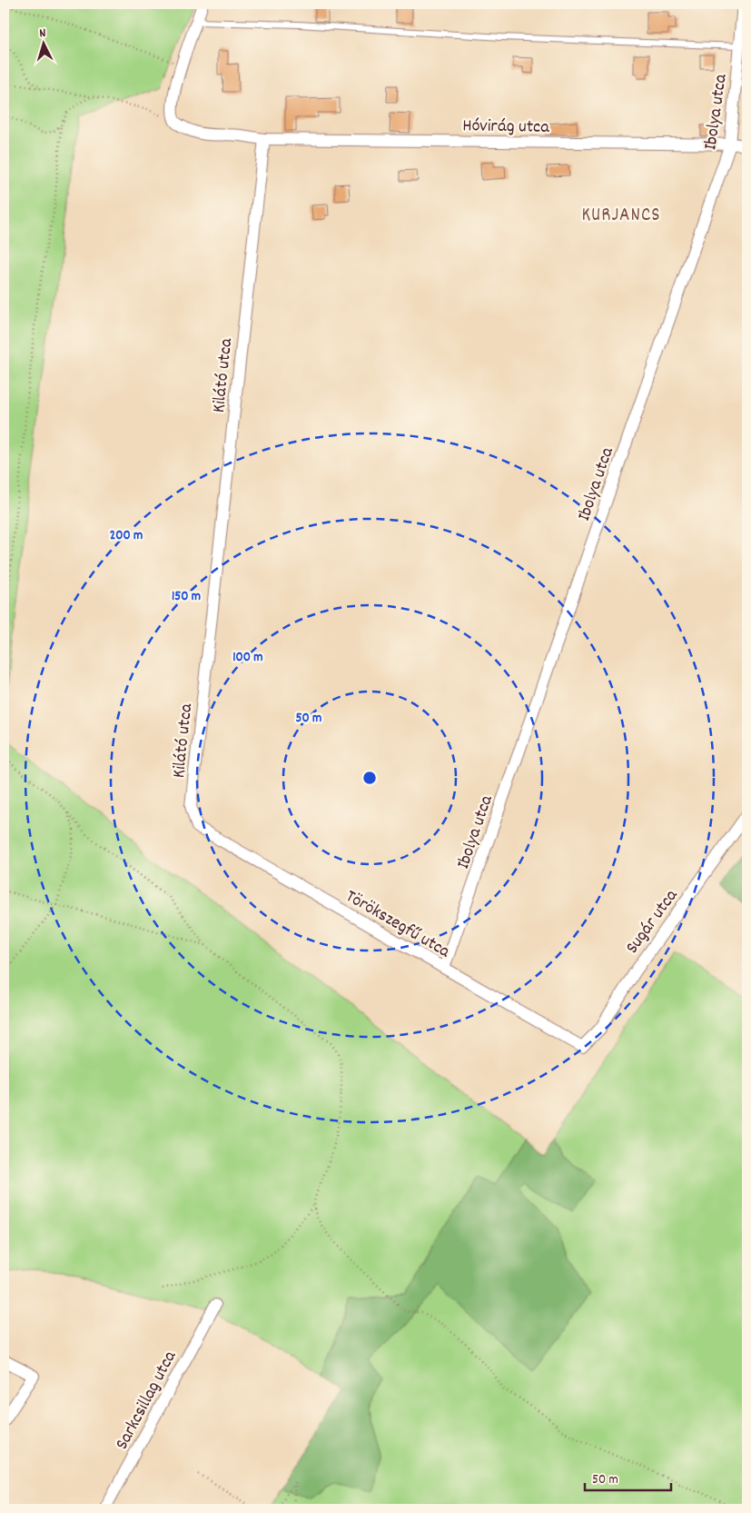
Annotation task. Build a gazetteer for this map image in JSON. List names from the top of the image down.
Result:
{
  "streets": {
    "street": [
      "Ibolya utca",
      "Hóvirág utca",
      "Kilátó utca",
      "Sugár utca",
      "Törökszegfű utca",
      "Sarkcsillag utca"
    ]
  },
  "crossings": [
    ["Ibolya utca", "Hóvirág utca"],
    ["Ibolya utca", "Törökszegfű utca"],
    ["Hóvirág utca", "Kilátó utca"],
    ["Kilátó utca", "Törökszegfű utca"],
    ["Sugár utca", "Törökszegfű utca"]
  ],
  "districts": ["KURJANCS"],
  "scale_bar": "50 m",
  "north": "top",
  "rings": [
    "200 m",
    "150 m",
    "100 m",
    "50 m"
  ]
}
